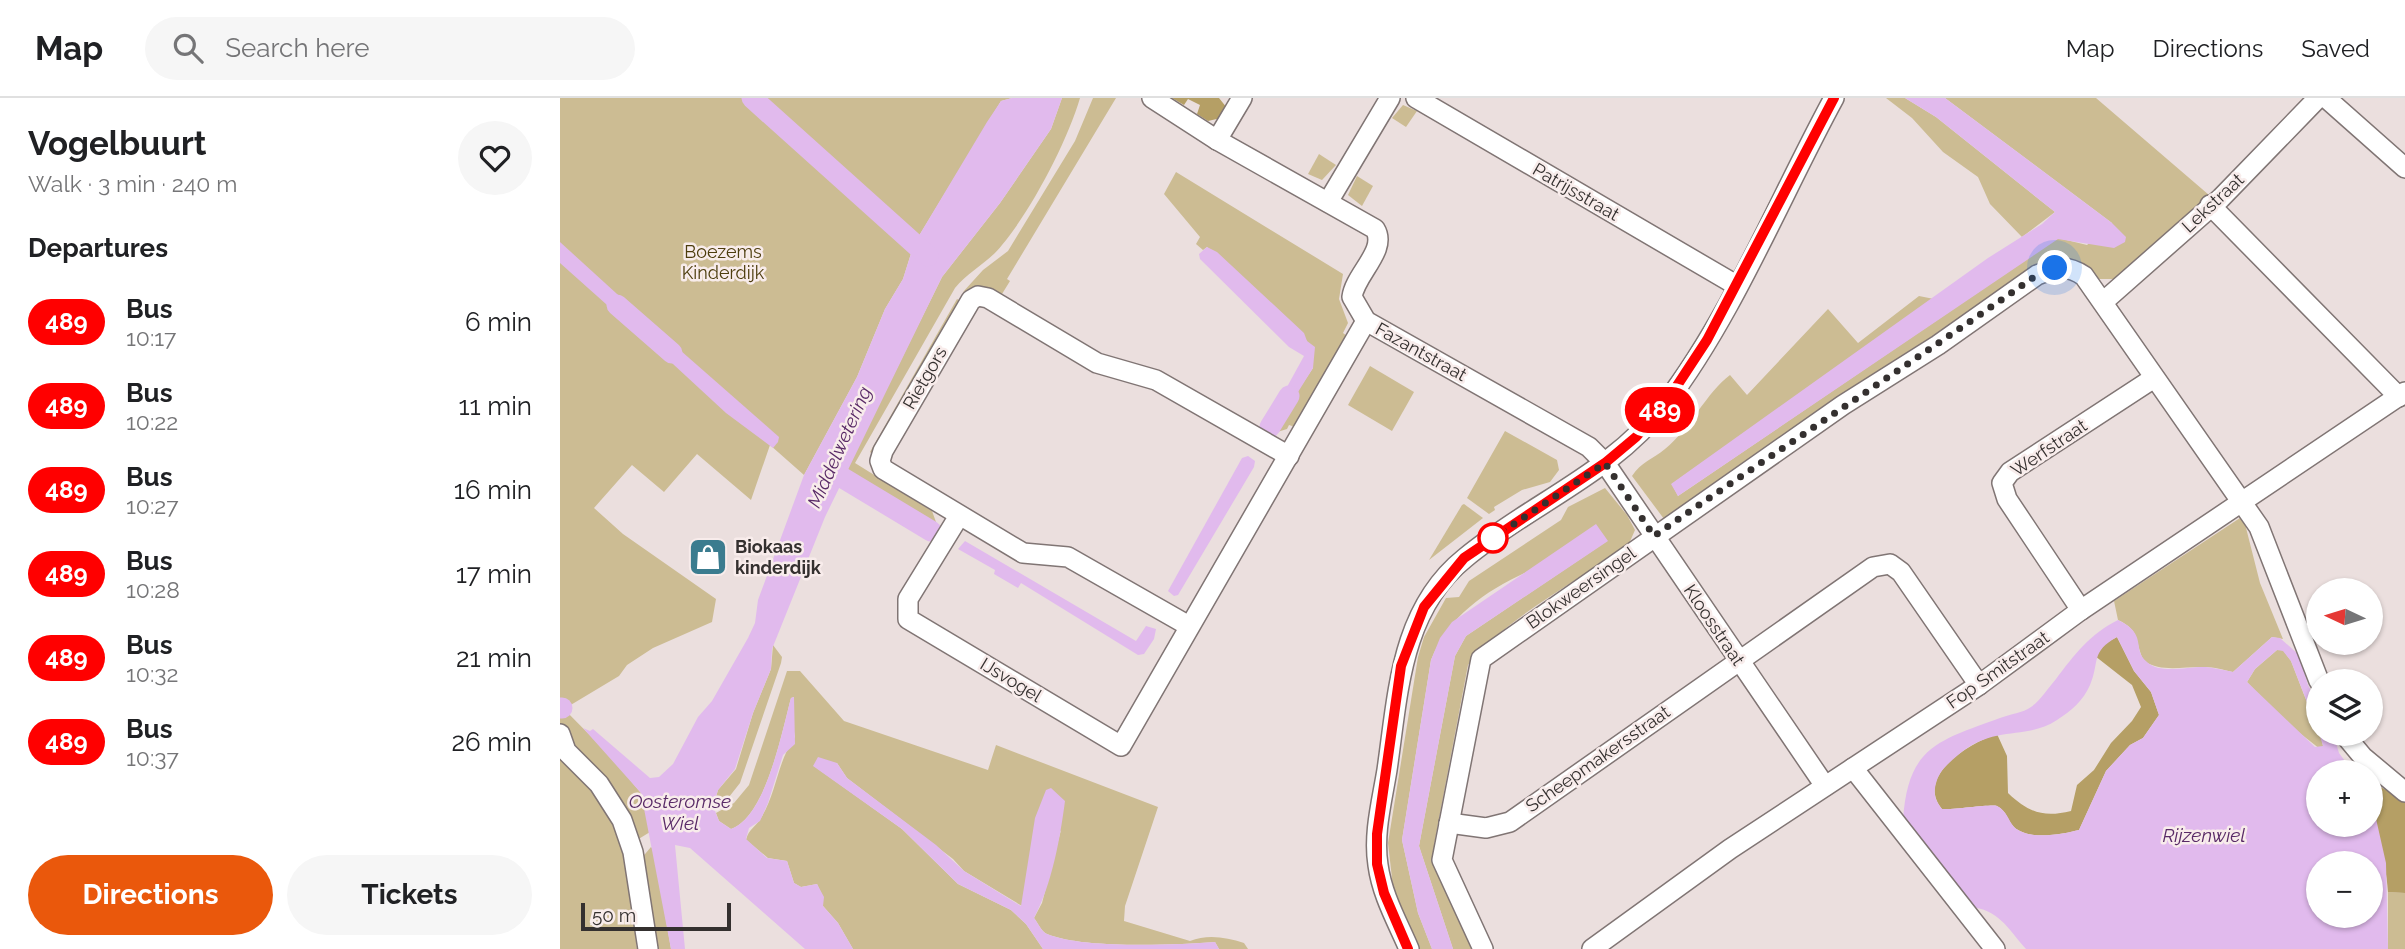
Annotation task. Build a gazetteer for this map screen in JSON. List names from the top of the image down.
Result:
{
  "streets": {
    "street": [
      "Patrijsstraat",
      "Lekstraat",
      "Fazantstraat",
      "Rietgors",
      "Werfstraat",
      "Blokweersingel",
      "Kloosstraat",
      "Fop Smitstraat",
      "IJsvogel",
      "Scheepmakersstraat"
    ]
  },
  "crossings": [
    ["Lekstraat", "Blokweersingel"],
    ["Fazantstraat", "Kloosstraat"],
    ["Rietgors", "IJsvogel"],
    ["Werfstraat", "Fop Smitstraat"],
    ["Blokweersingel", "Kloosstraat"],
    ["Blokweersingel", "Scheepmakersstraat"],
    ["Kloosstraat", "Fop Smitstraat"],
    ["Kloosstraat", "Scheepmakersstraat"],
    ["Fop Smitstraat", "Scheepmakersstraat"]
  ],
  "water": ["Middelwetering", "Oosteromse Wiel", "Rijzenwiel"],
  "parks": ["Boezems Kinderdijk"],
  "places": {
    "shop": ["Biokaas kinderdijk"]
  },
  "lines": ["bus line 489"],
  "scale_bar": "50 m",
  "north": "left",
  "page": {
    "header": "Map",
    "search": "Search here",
    "nav": ["Map", "Directions", "Saved"],
    "heading": [
      ["Vogelbuurt", "Walk · 3 min · 240 m"],
      "Departures"
    ],
    "on_map": "489",
    "list": [
      {
        "mark": "489",
        "name": "Bus",
        "note": "10:17",
        "value": "6 min"
      },
      {
        "mark": "489",
        "name": "Bus",
        "note": "10:22",
        "value": "11 min"
      },
      {
        "mark": "489",
        "name": "Bus",
        "note": "10:27",
        "value": "16 min"
      },
      {
        "mark": "489",
        "name": "Bus",
        "note": "10:28",
        "value": "17 min"
      },
      {
        "mark": "489",
        "name": "Bus",
        "note": "10:32",
        "value": "21 min"
      },
      {
        "mark": "489",
        "name": "Bus",
        "note": "10:37",
        "value": "26 min"
      }
    ],
    "map_buttons": ["+", "−"],
    "buttons": ["Directions", "Tickets"],
    "scale": "50 m"
  }
}
